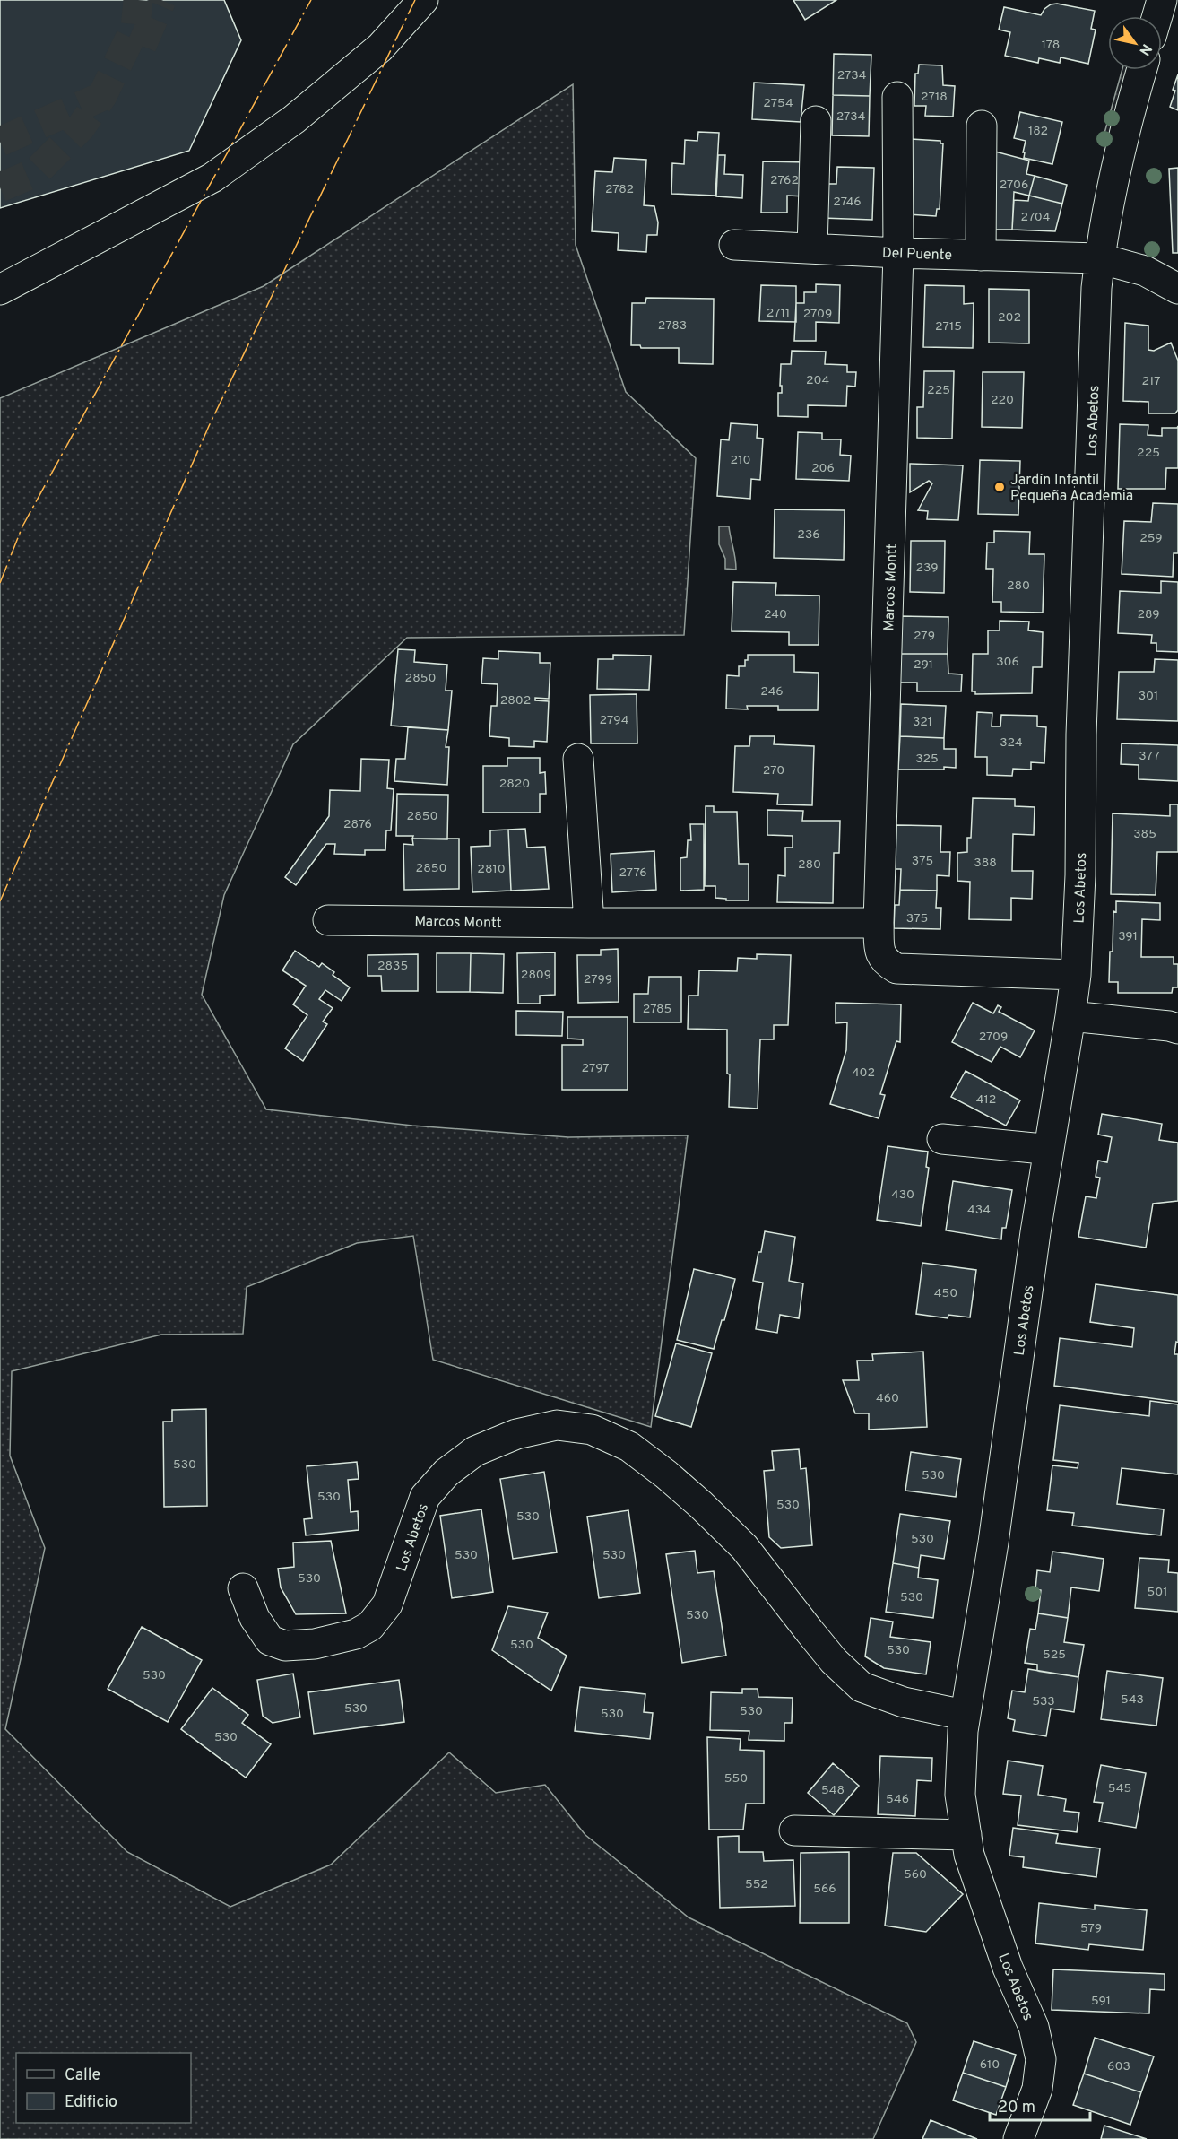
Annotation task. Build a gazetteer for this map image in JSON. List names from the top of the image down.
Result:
{
  "streets": {
    "street": ["Del Puente", "Los Abetos", "Marcos Montt"]
  },
  "crossings": [
    ["Del Puente", "Los Abetos"],
    ["Del Puente", "Marcos Montt"],
    ["Los Abetos", "Marcos Montt"]
  ],
  "places": ["Jardín Infantil Pequeña Academia"],
  "house_numbers": [
    "178",
    "2734",
    "2718",
    "2754",
    "2734",
    "182",
    "2762",
    "2706",
    "2782",
    "2746",
    "2704",
    "2711",
    "2709",
    "202",
    "2783",
    "2715",
    "204",
    "217",
    "225",
    "220",
    "225",
    "210",
    "206",
    "236",
    "259",
    "239",
    "280",
    "240",
    "289",
    "279",
    "306",
    "291",
    "2850",
    "246",
    "301",
    "2802",
    "2794",
    "321",
    "324",
    "377",
    "325",
    "270",
    "2820",
    "2850",
    "2876",
    "385",
    "375",
    "388",
    "280",
    "2850",
    "2810",
    "2776",
    "375",
    "391",
    "2835",
    "2809",
    "2799",
    "2785",
    "2709",
    "2797",
    "402",
    "412",
    "430",
    "434",
    "450",
    "460",
    "530",
    "530",
    "530",
    "530",
    "530",
    "530",
    "530",
    "530",
    "530",
    "501",
    "530",
    "530",
    "530",
    "530",
    "525",
    "530",
    "543",
    "533",
    "530",
    "530",
    "530",
    "530",
    "550",
    "545",
    "548",
    "546",
    "560",
    "552",
    "566",
    "579",
    "591",
    "610",
    "603"
  ],
  "legend": ["Calle", "Edificio"],
  "scale_bar": "20 m",
  "north": "bottom right"
}
